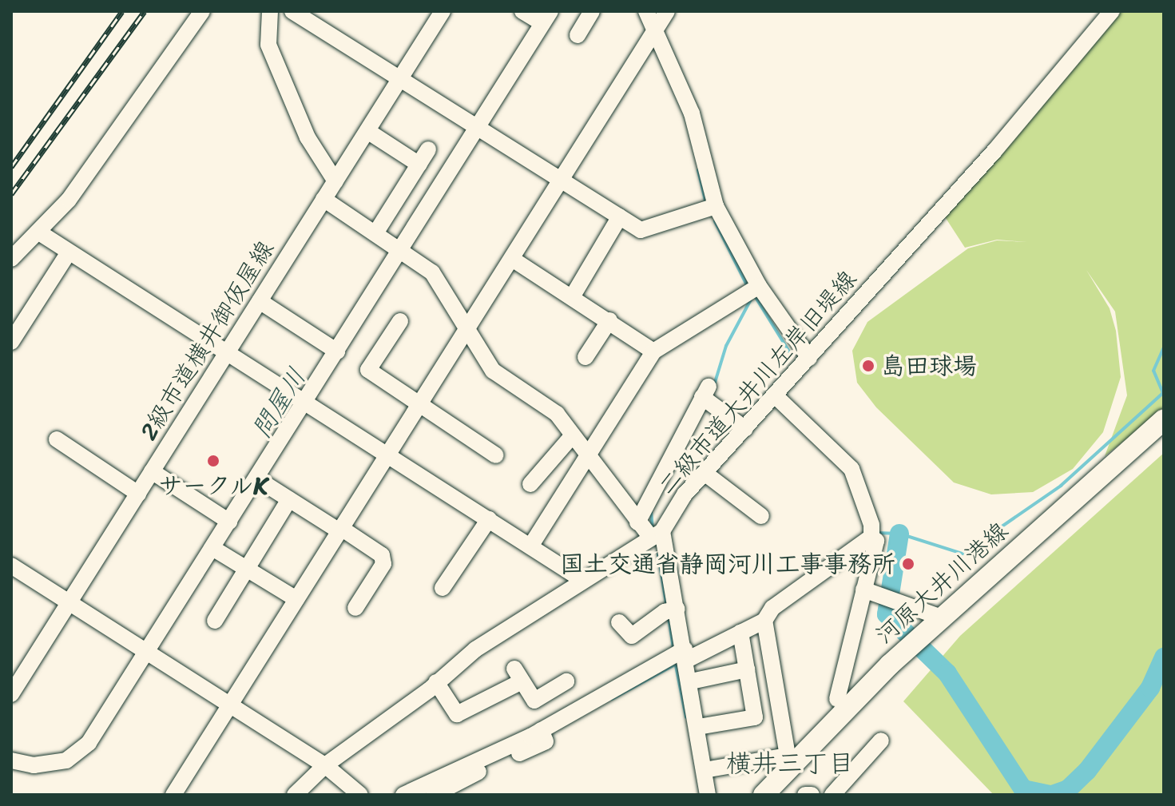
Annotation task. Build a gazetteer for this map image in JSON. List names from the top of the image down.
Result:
{
  "streets": {
    "main road": ["河原大井川港線"],
    "street": ["2級市道横井御仮屋線", "二級市道大井川左岸旧堤線"]
  },
  "districts": ["横井三丁目"],
  "water": ["問屋川"],
  "places": ["島田球場", "サークルK", "国土交通省静岡河川工事事務所"]
}
